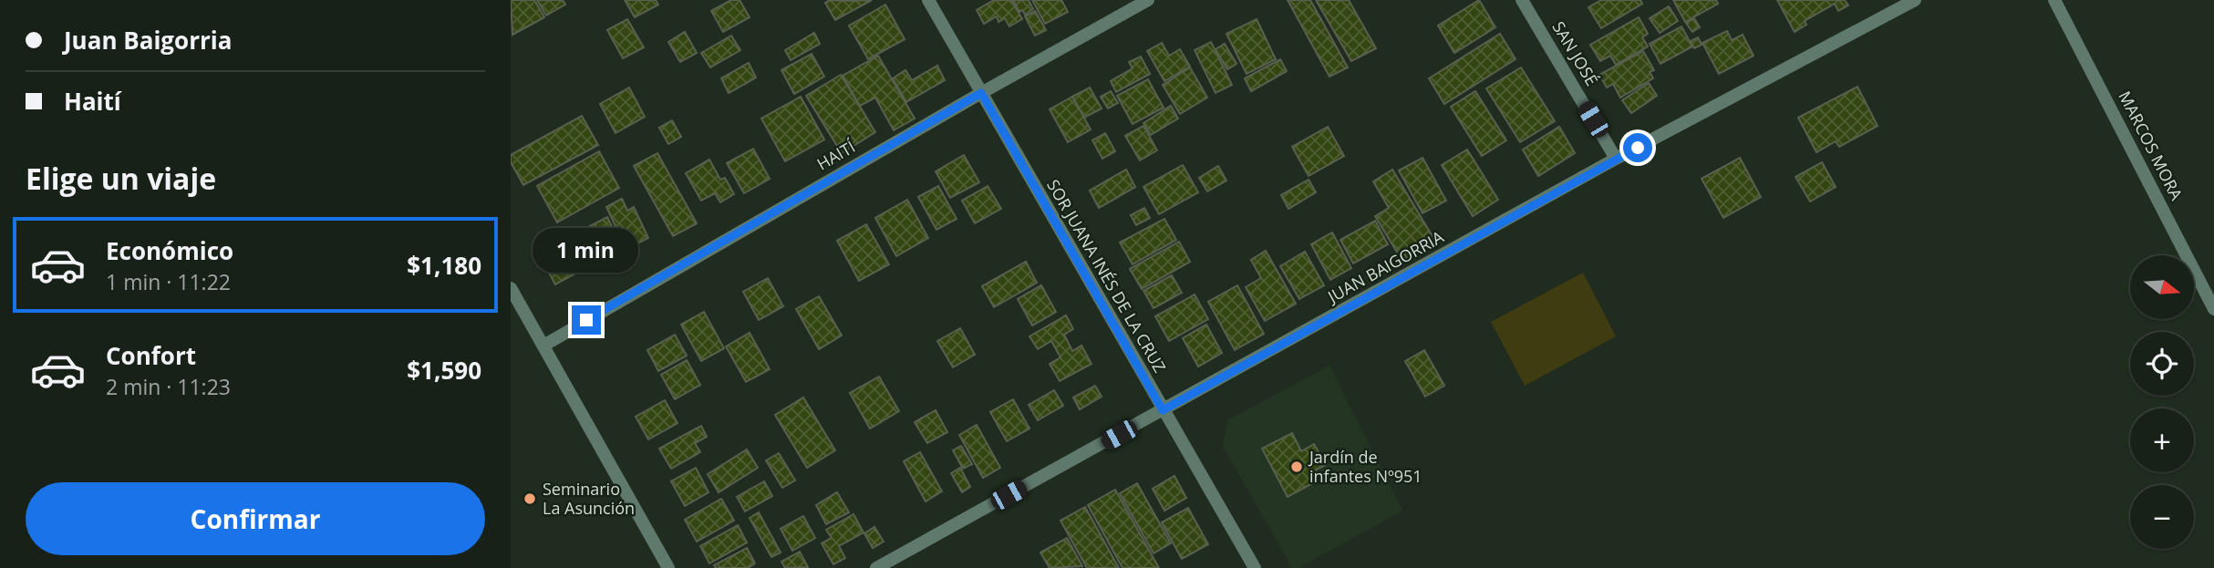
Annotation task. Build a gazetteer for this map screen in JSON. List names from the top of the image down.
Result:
{
  "streets": {
    "street": [
      "SAN JOSÉ",
      "MARCOS MORA",
      "HAITÍ",
      "JUAN BAIGORRIA",
      "SOR JUANA INÉS DE LA CRUZ"
    ]
  },
  "crossings": [
    ["SAN JOSÉ", "JUAN BAIGORRIA"],
    ["HAITÍ", "SOR JUANA INÉS DE LA CRUZ"],
    ["JUAN BAIGORRIA", "SOR JUANA INÉS DE LA CRUZ"]
  ],
  "places": ["Jardín de infantes Nº951", "Seminario La Asunción"],
  "north": "right",
  "page": {
    "banner": ["Juan Baigorria", "Haití"],
    "heading": "Elige un viaje",
    "list": [
      {
        "name": "Económico",
        "note": "1 min · 11:22",
        "value": "$1,180"
      },
      {
        "name": "Confort",
        "note": "2 min · 11:23",
        "value": "$1,590"
      }
    ],
    "bubble": "1 min",
    "map_buttons": ["+", "−"],
    "buttons": "Confirmar"
  }
}
